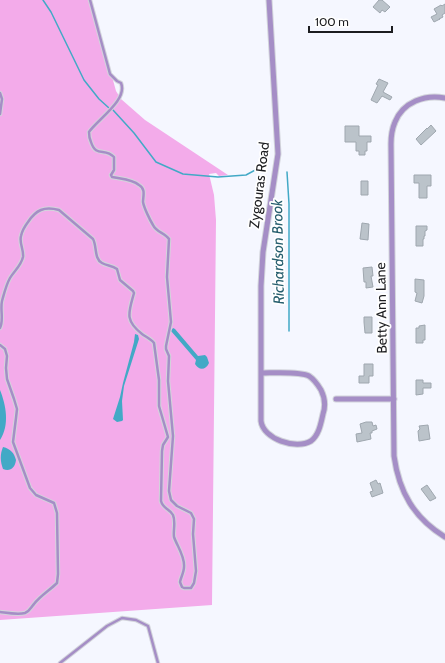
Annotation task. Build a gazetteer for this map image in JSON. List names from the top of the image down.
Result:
{
  "streets": {
    "street": ["Zygouras Road", "Betty Ann Lane"]
  },
  "water": ["Richardson Brook"],
  "scale_bar": "100 m"
}
